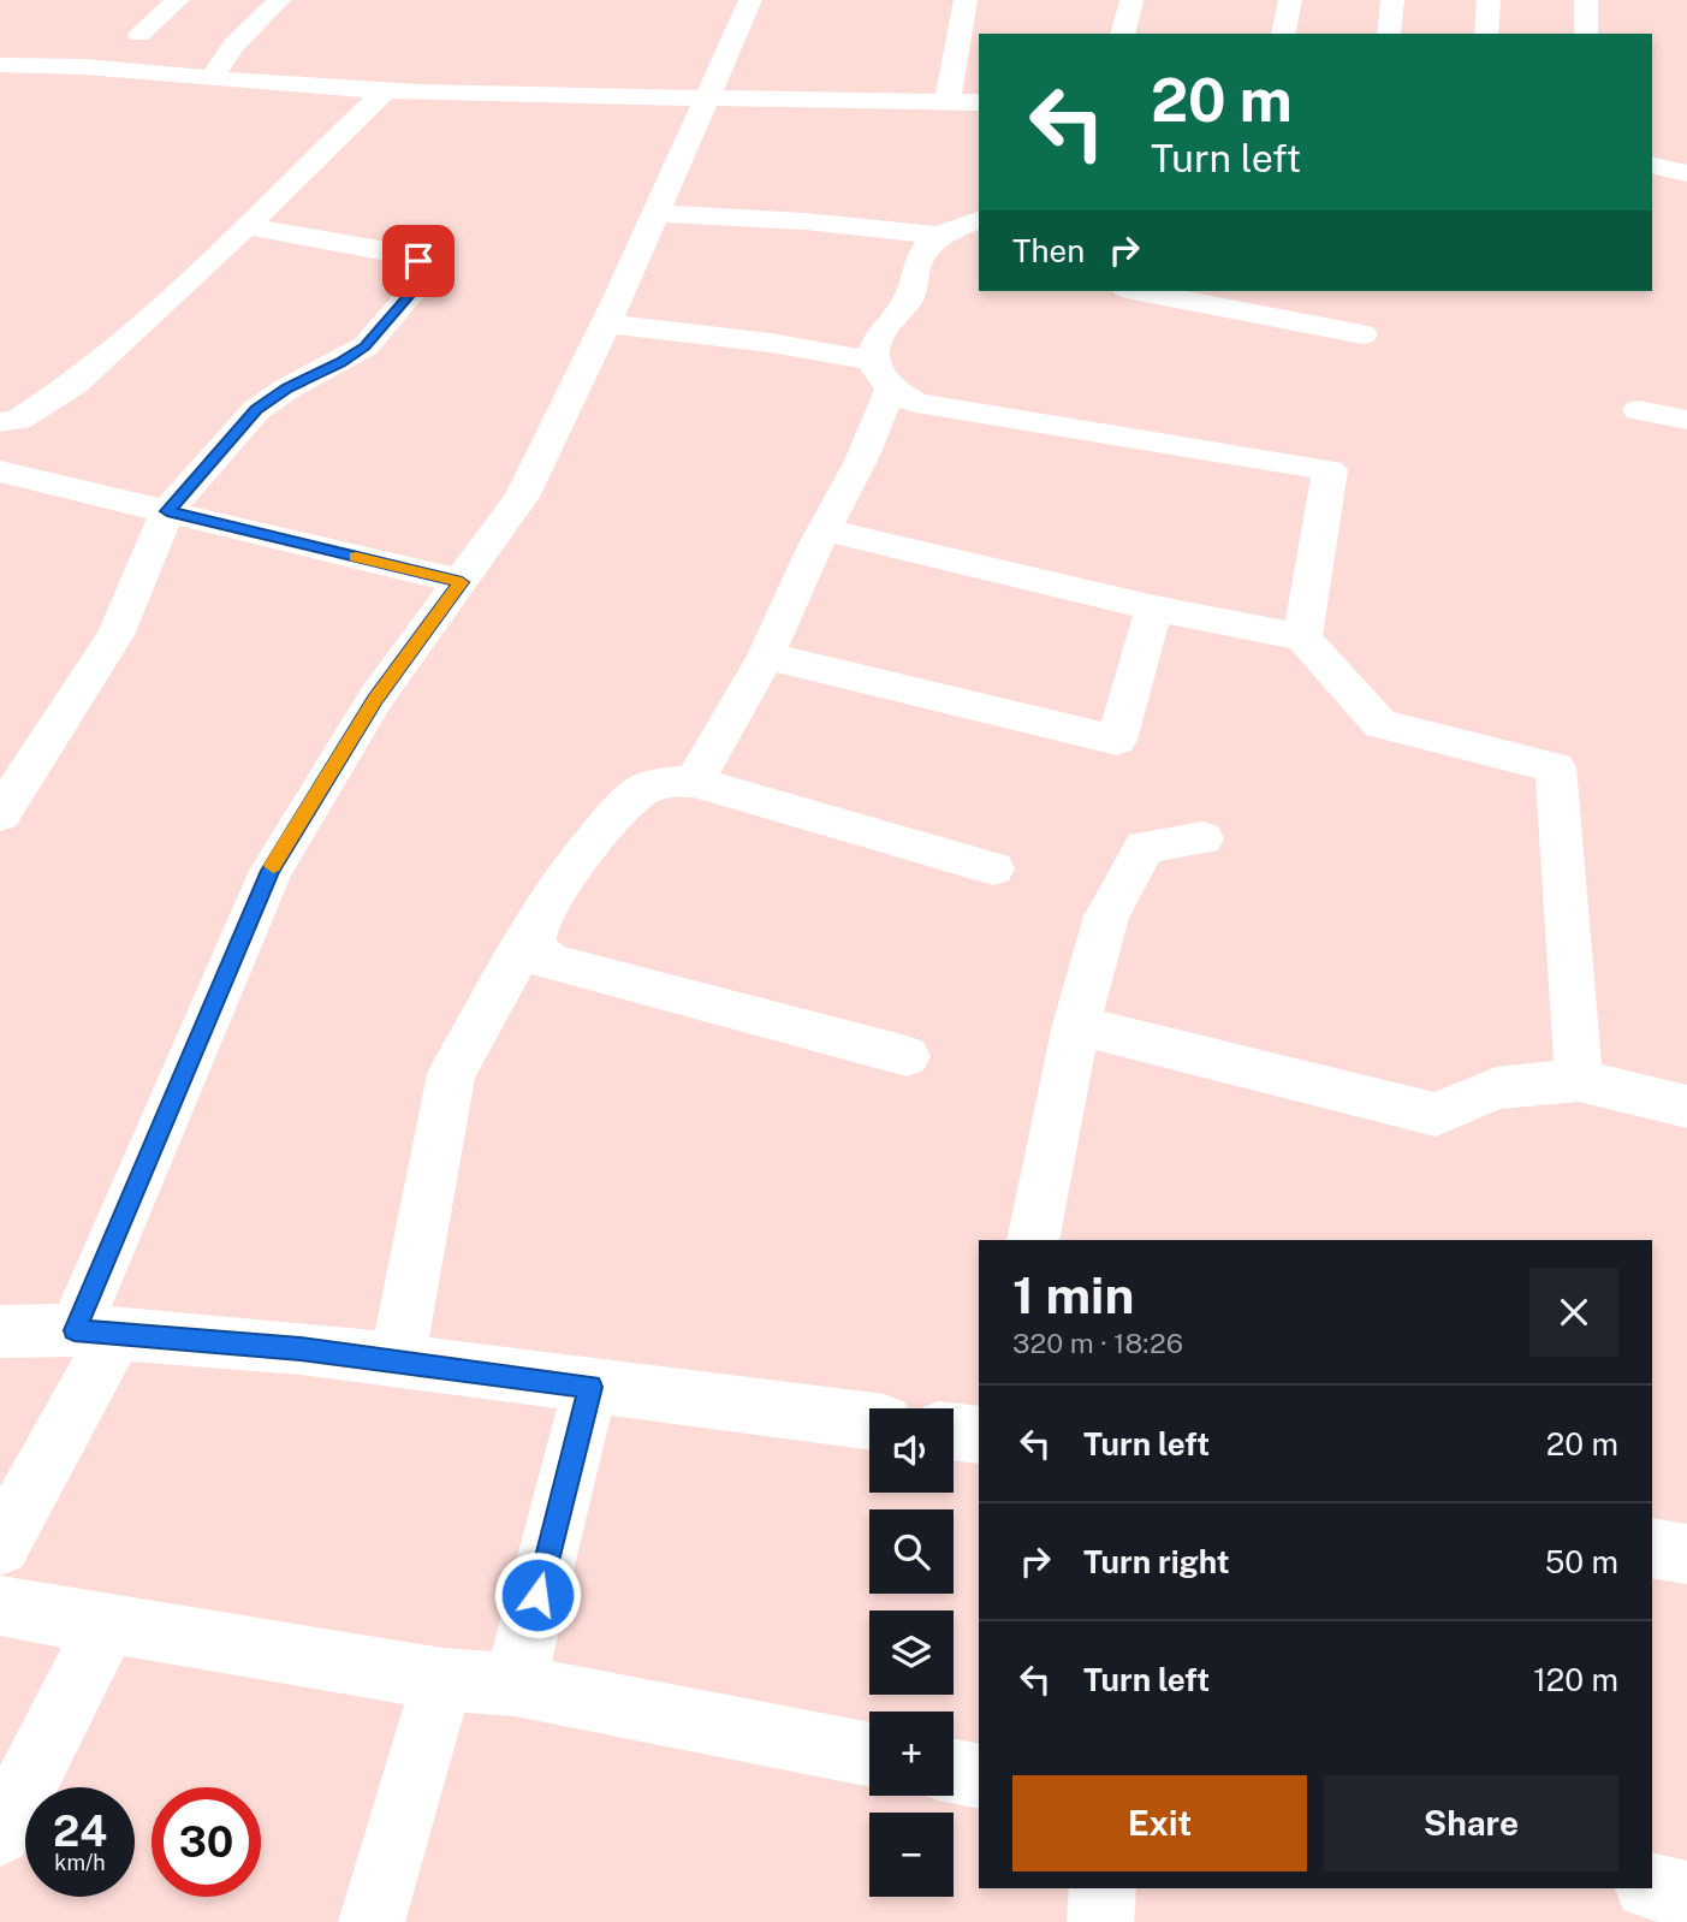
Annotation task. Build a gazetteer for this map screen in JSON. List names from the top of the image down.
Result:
{
  "page": {
    "turn": ["20 m", "Turn left"],
    "then": "Then",
    "heading": ["1 min", "320 m · 18:26"],
    "list": [
      {
        "name": "Turn left",
        "value": "20 m"
      },
      {
        "name": "Turn right",
        "value": "50 m"
      },
      {
        "name": "Turn left",
        "value": "120 m"
      }
    ],
    "map_buttons": ["+", "−"],
    "buttons": ["Exit", "Share"],
    "speed": "24 km/h",
    "limit": "30"
  }
}
